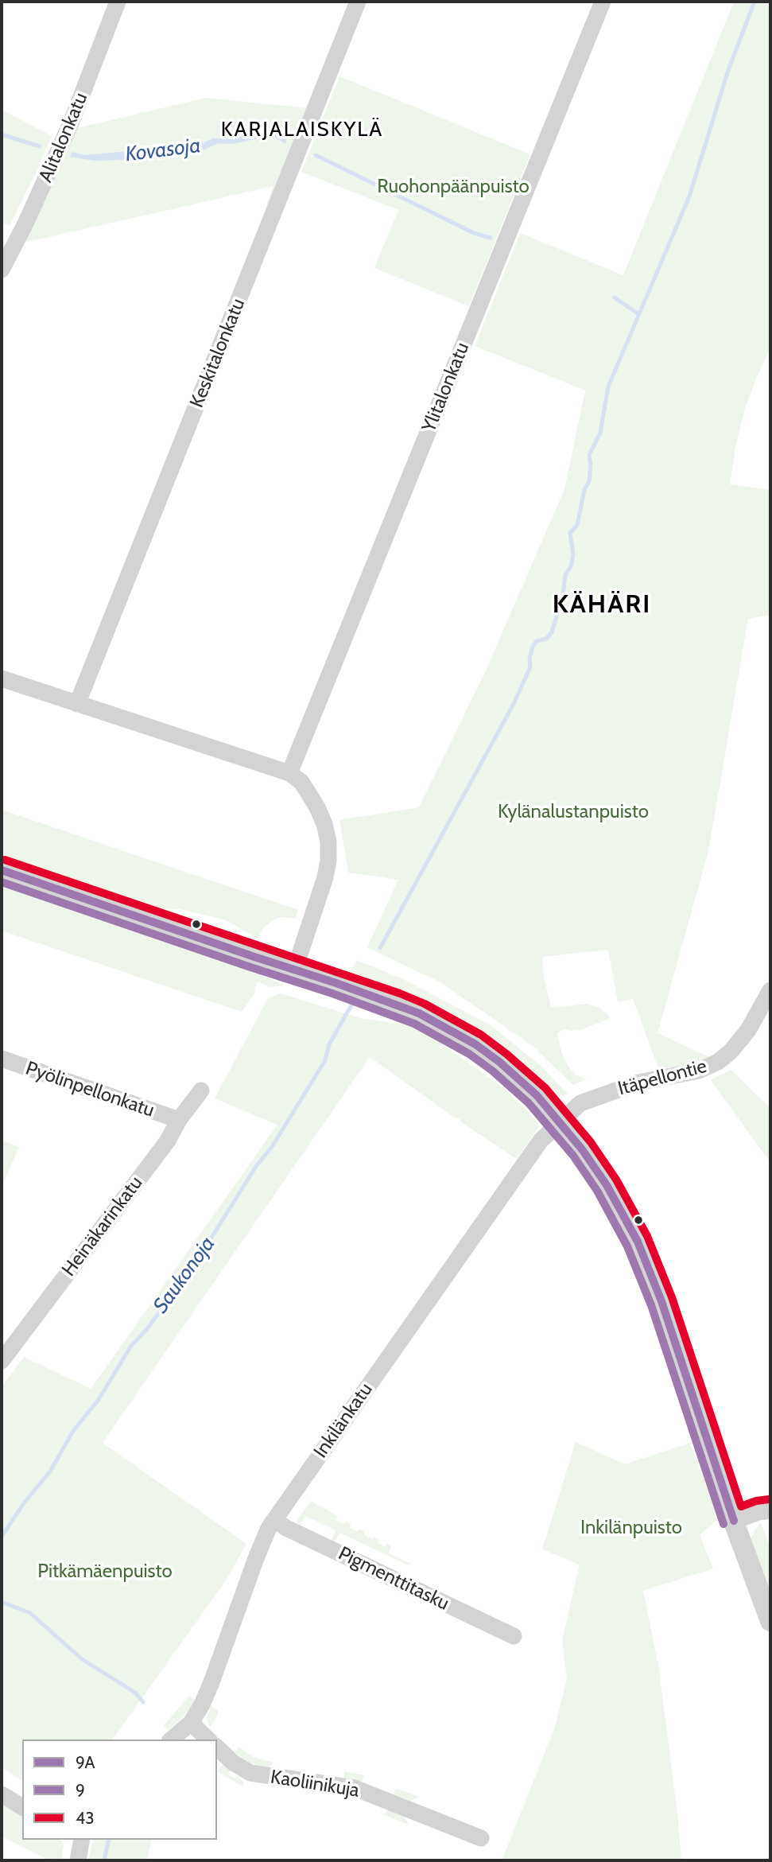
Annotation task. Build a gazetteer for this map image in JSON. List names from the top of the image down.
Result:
{
  "streets": {
    "street": [
      "Alitalonkatu",
      "Keskitalonkatu",
      "Ylitalonkatu",
      "Itäpellontie",
      "Pyölinpellonkatu",
      "Heinäkarinkatu",
      "Inkilänkatu",
      "Pigmenttitasku",
      "Kaoliinikuja"
    ]
  },
  "crossings": [
    ["Itäpellontie", "Inkilänkatu"],
    ["Pyölinpellonkatu", "Heinäkarinkatu"],
    ["Inkilänkatu", "Pigmenttitasku"]
  ],
  "districts": ["KARJALAISKYLÄ", "KÄHÄRI"],
  "water": ["Kovasoja", "Saukonoja"],
  "parks": [
    "Ruohonpäänpuisto",
    "Kylänalustanpuisto",
    "Inkilänpuisto",
    "Pitkämäenpuisto"
  ],
  "lines": ["transit line 43", "transit line 9A", "transit line 9"],
  "legend": ["9A", "9", "43"]
}
